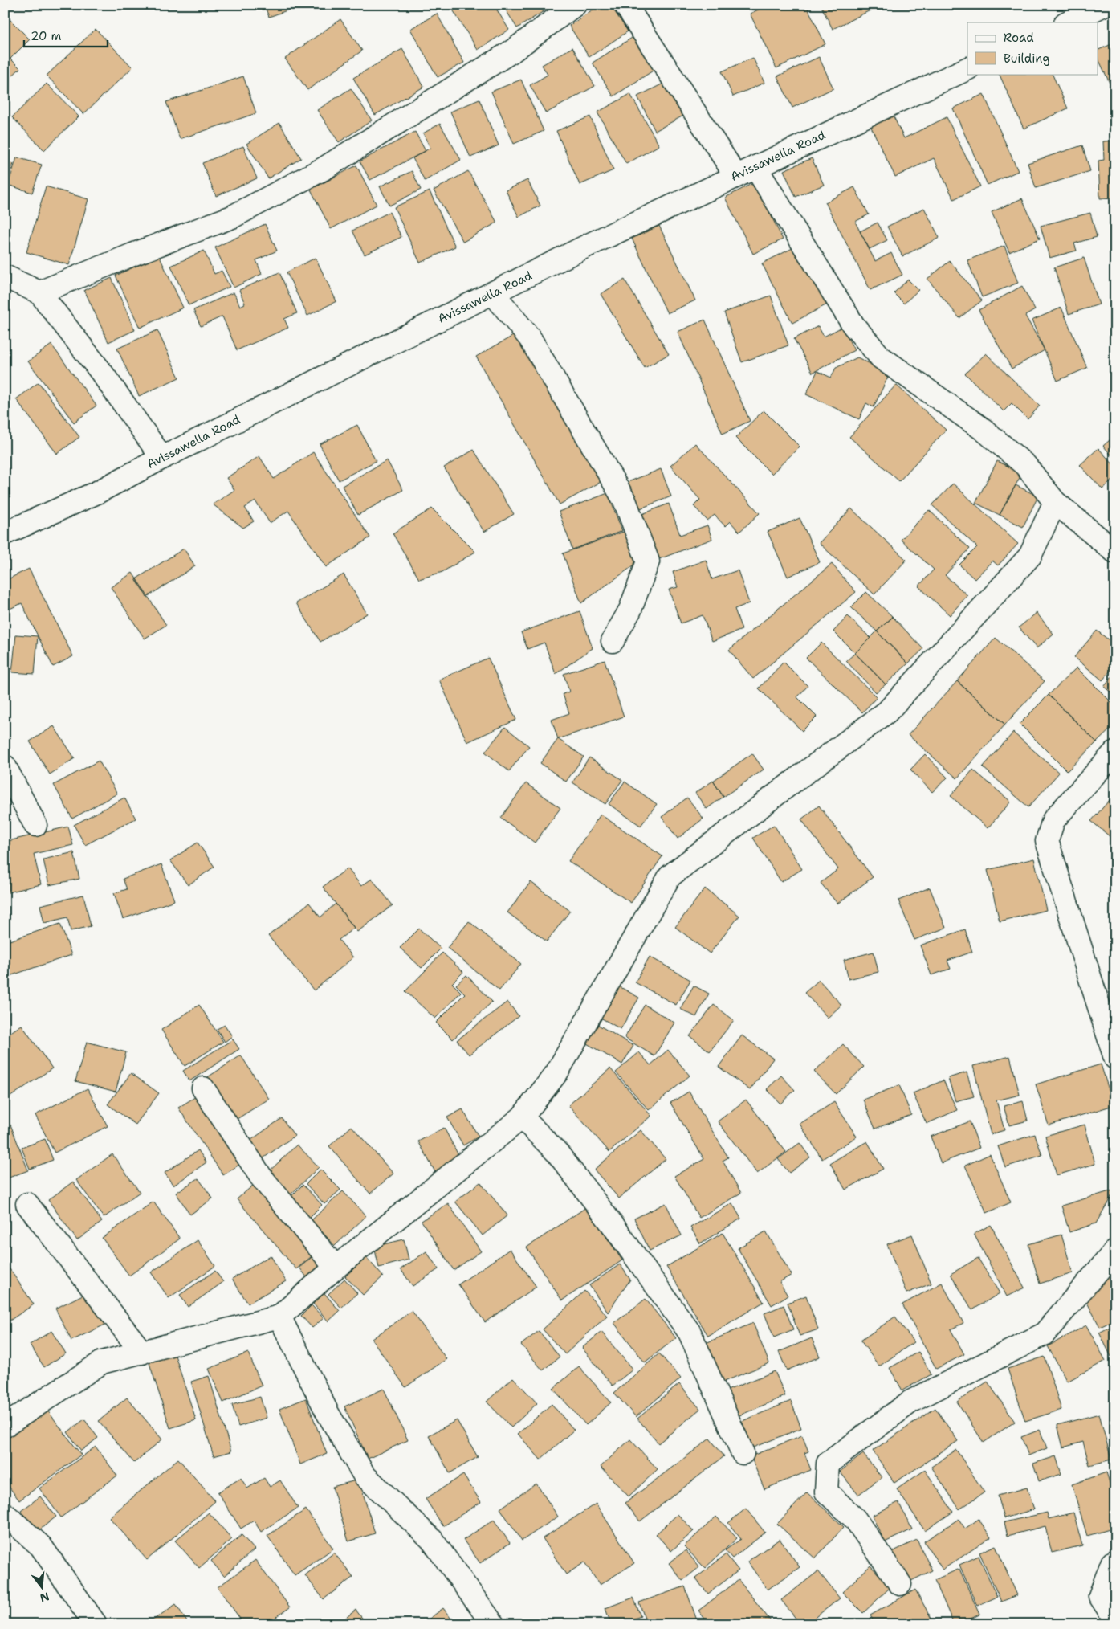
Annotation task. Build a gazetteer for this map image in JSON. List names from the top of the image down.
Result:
{
  "streets": {
    "street": ["Avissawella Road"]
  },
  "legend": ["Road", "Building"],
  "scale_bar": "20 m",
  "north": "bottom"
}
